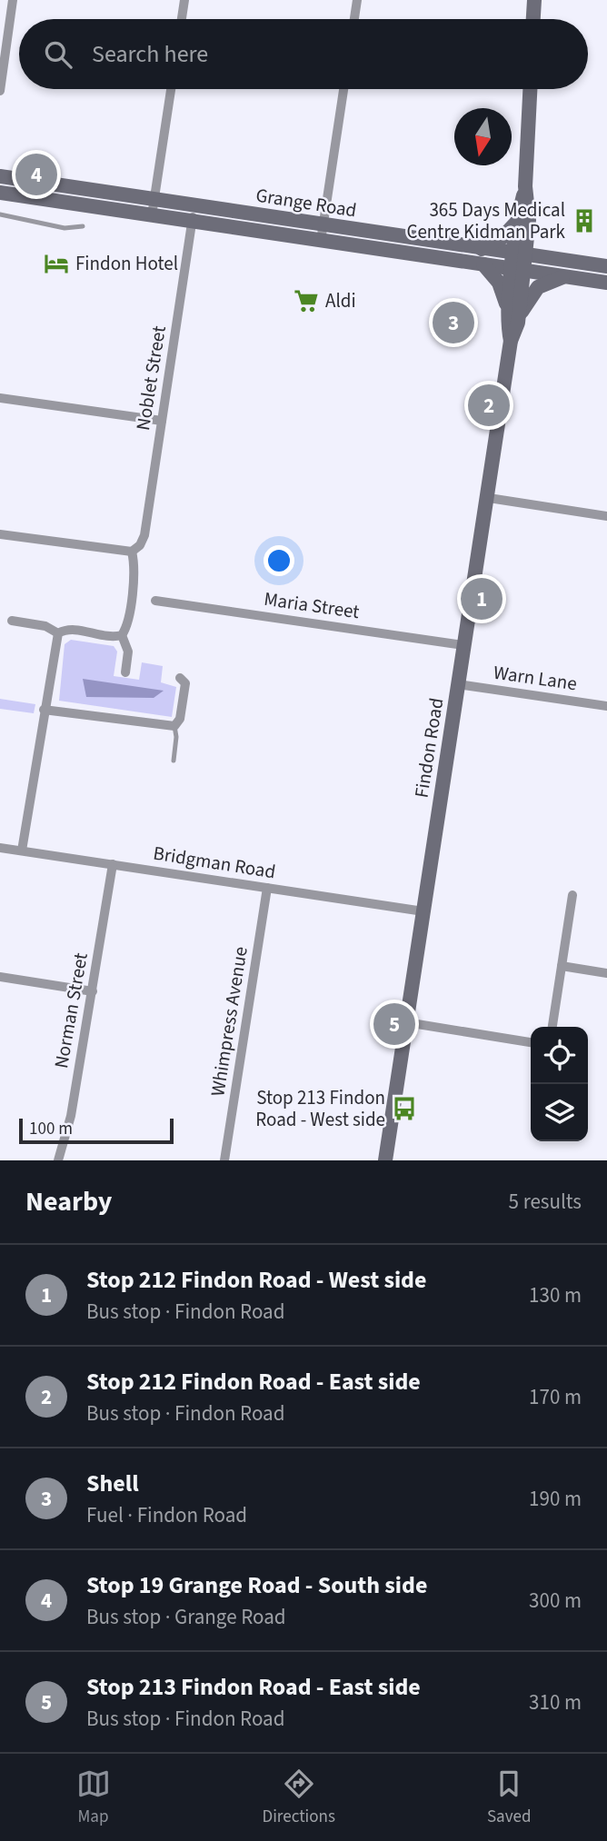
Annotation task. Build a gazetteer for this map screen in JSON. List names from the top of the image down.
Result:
{
  "streets": {
    "main road": ["Grange Road", "Findon Road"],
    "street": [
      "Noblet Street",
      "Maria Street",
      "Warn Lane",
      "Bridgman Road",
      "Norman Street",
      "Whimpress Avenue"
    ]
  },
  "crossings": [
    ["Grange Road", "Noblet Street"],
    ["Grange Road", "Findon Road"],
    ["Maria Street", "Findon Road"],
    ["Warn Lane", "Findon Road"],
    ["Findon Road", "Bridgman Road"],
    ["Bridgman Road", "Norman Street"],
    ["Bridgman Road", "Whimpress Avenue"]
  ],
  "places": {
    "building": ["365 Days Medical Centre Kidman Park"],
    "hotel": ["Findon Hotel"],
    "supermarket": ["Aldi"],
    "bus stop": ["Stop 213 Findon Road - West side"]
  },
  "scale_bar": "100 m",
  "north": "bottom",
  "page": {
    "search": "Search here",
    "pins": [
      "4",
      "3",
      "2",
      "1",
      "5"
    ],
    "scale": "100 m",
    "heading": ["Nearby", "5 results"],
    "list": [
      {
        "mark": "1",
        "name": "Stop 212 Findon Road - West side",
        "note": "Bus stop · Findon Road",
        "value": "130 m"
      },
      {
        "mark": "2",
        "name": "Stop 212 Findon Road - East side",
        "note": "Bus stop · Findon Road",
        "value": "170 m"
      },
      {
        "mark": "3",
        "name": "Shell",
        "note": "Fuel · Findon Road",
        "value": "190 m"
      },
      {
        "mark": "4",
        "name": "Stop 19 Grange Road - South side",
        "note": "Bus stop · Grange Road",
        "value": "300 m"
      },
      {
        "mark": "5",
        "name": "Stop 213 Findon Road - East side",
        "note": "Bus stop · Findon Road",
        "value": "310 m"
      }
    ],
    "nav": ["Map", "Directions", "Saved"]
  }
}
